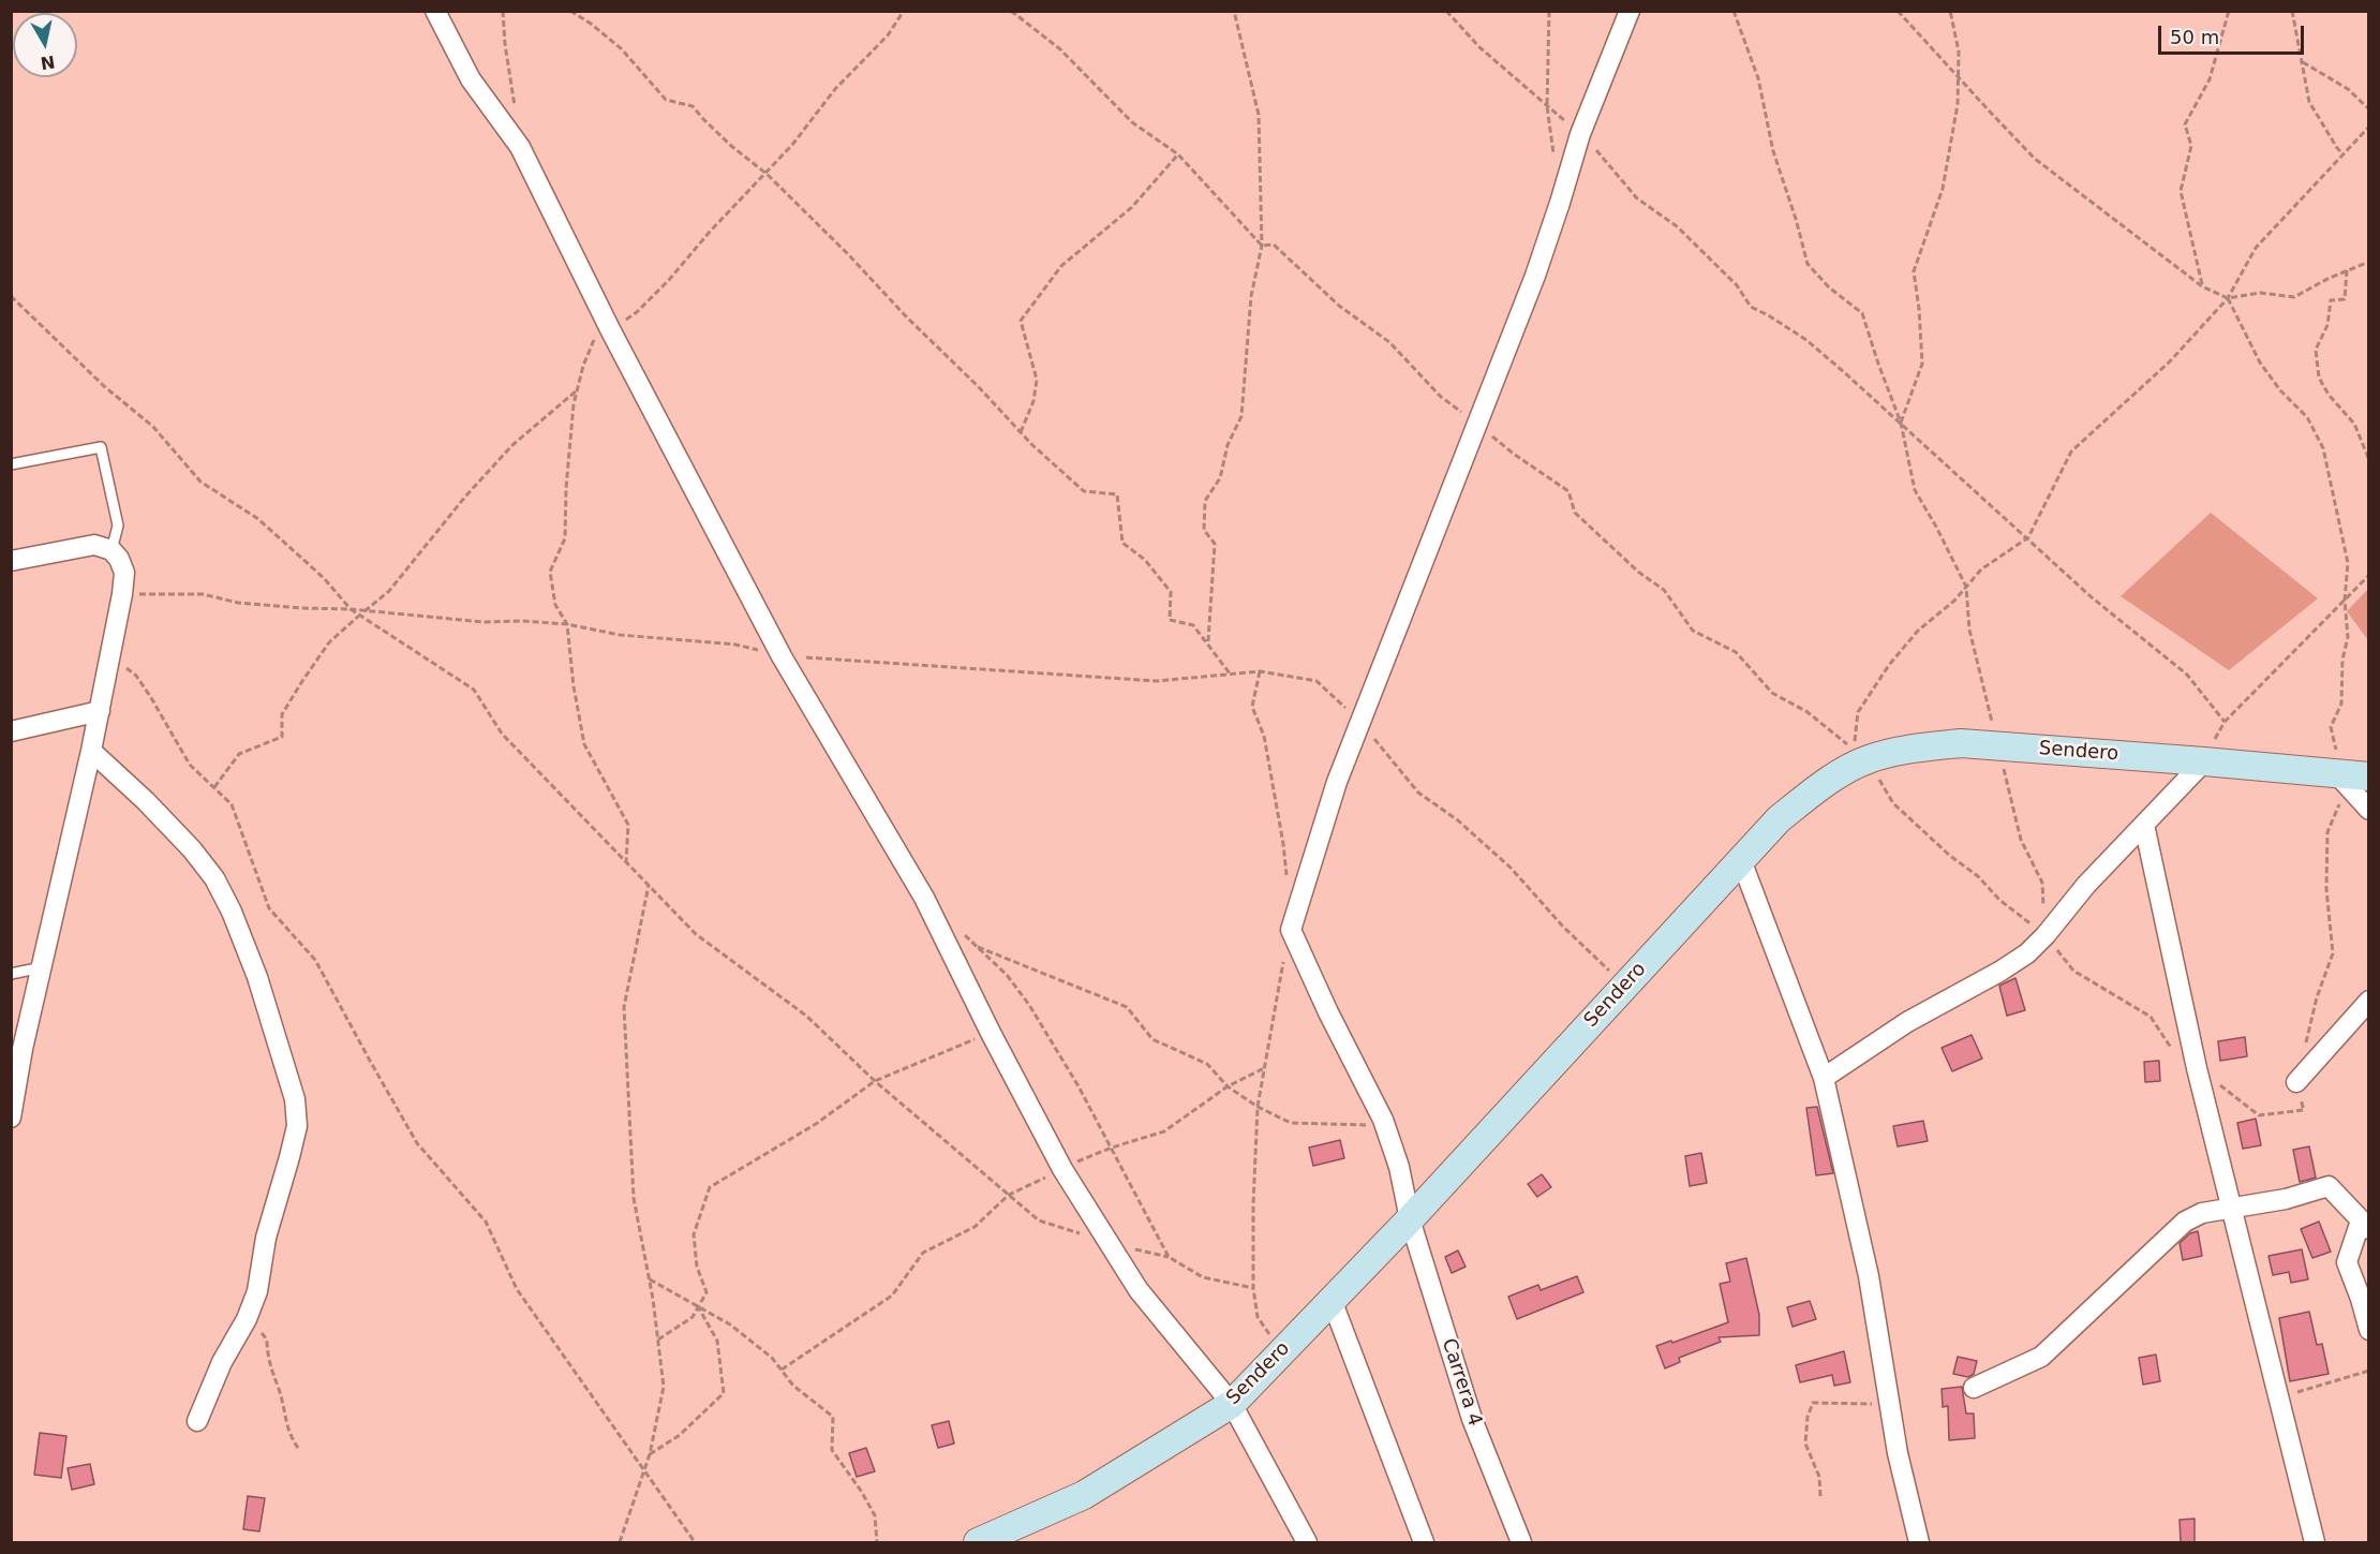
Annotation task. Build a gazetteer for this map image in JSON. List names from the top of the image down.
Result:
{
  "streets": {
    "main road": ["Sendero"],
    "street": ["Carrera 4"]
  },
  "crossings": [
    ["Sendero", "Carrera 4"]
  ],
  "scale_bar": "50 m",
  "north": "bottom"
}
